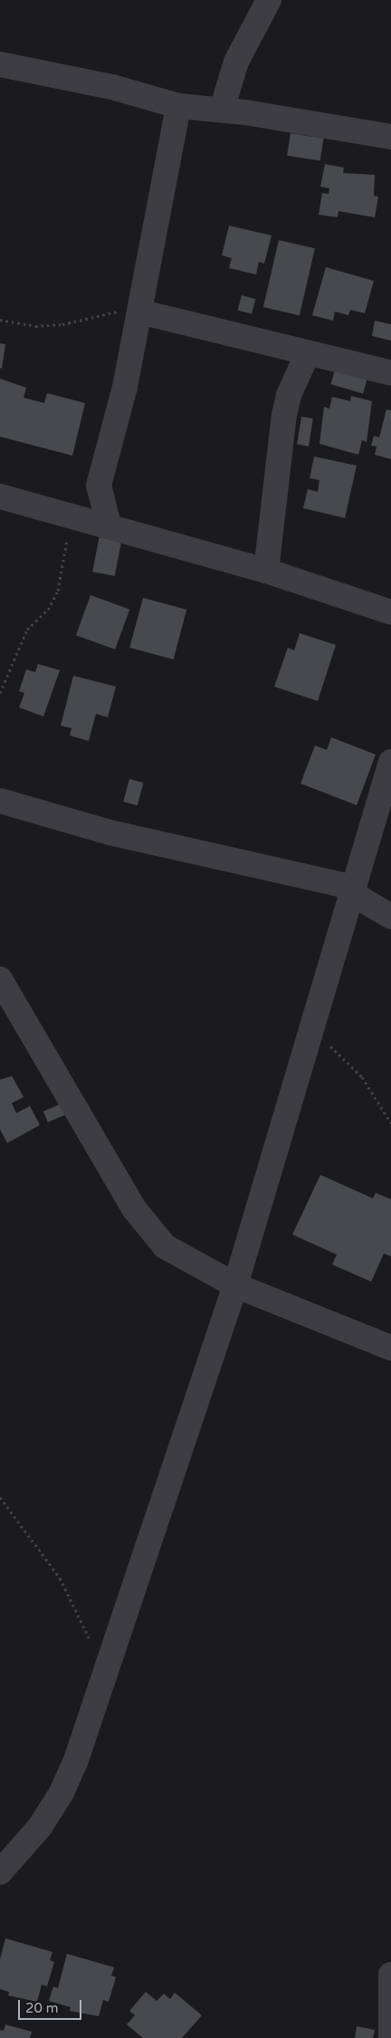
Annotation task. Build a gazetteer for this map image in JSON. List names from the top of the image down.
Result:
{
  "scale_bar": "20 m"
}
